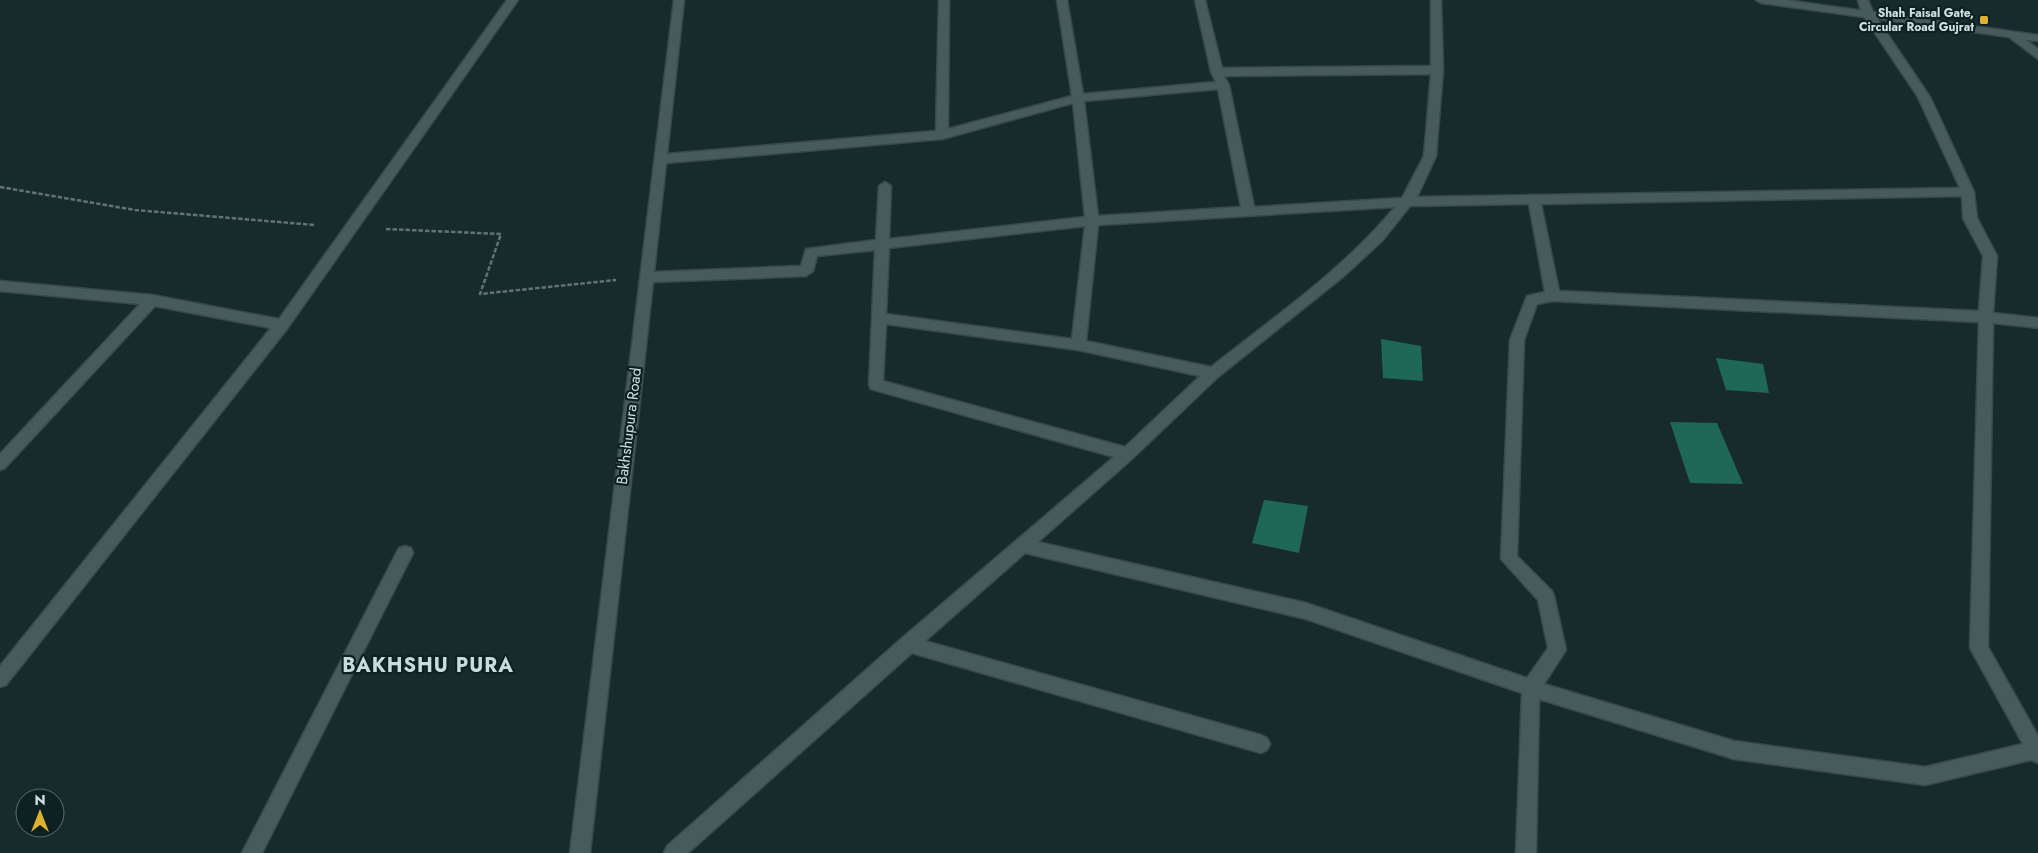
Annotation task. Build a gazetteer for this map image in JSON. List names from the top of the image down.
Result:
{
  "streets": {
    "street": ["Bakhshupura Road"]
  },
  "districts": ["BAKHSHU PURA"],
  "places": {
    "transit": ["Shah Faisal Gate, Circular Road Gujrat"]
  },
  "north": "top"
}
